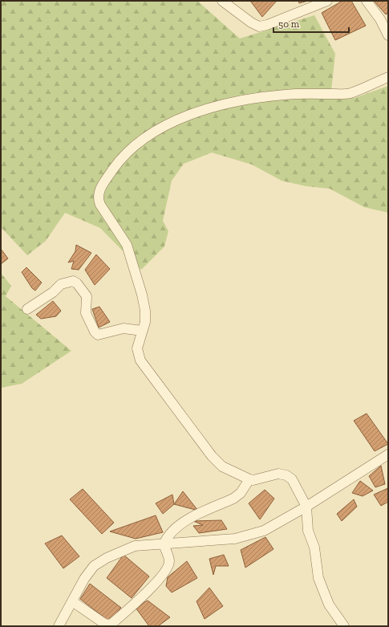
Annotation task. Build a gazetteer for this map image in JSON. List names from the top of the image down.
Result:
{
  "scale_bar": "50 m"
}
